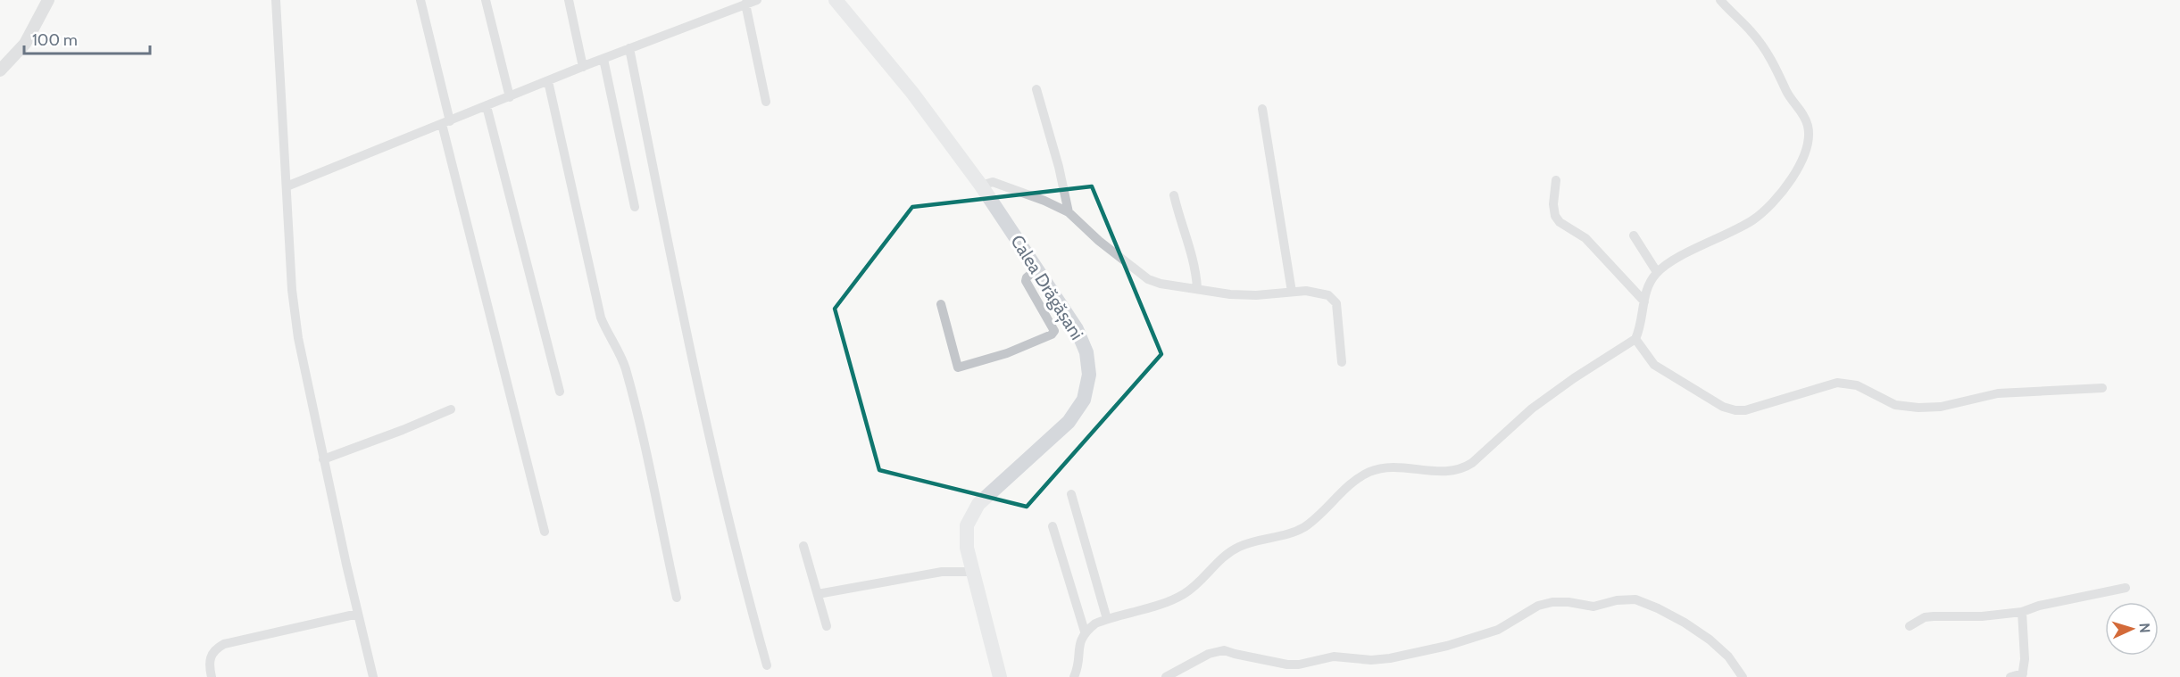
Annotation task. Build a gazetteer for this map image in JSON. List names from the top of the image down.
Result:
{
  "streets": {
    "main road": ["Calea Drăgășani"]
  },
  "scale_bar": "100 m",
  "north": "right"
}
